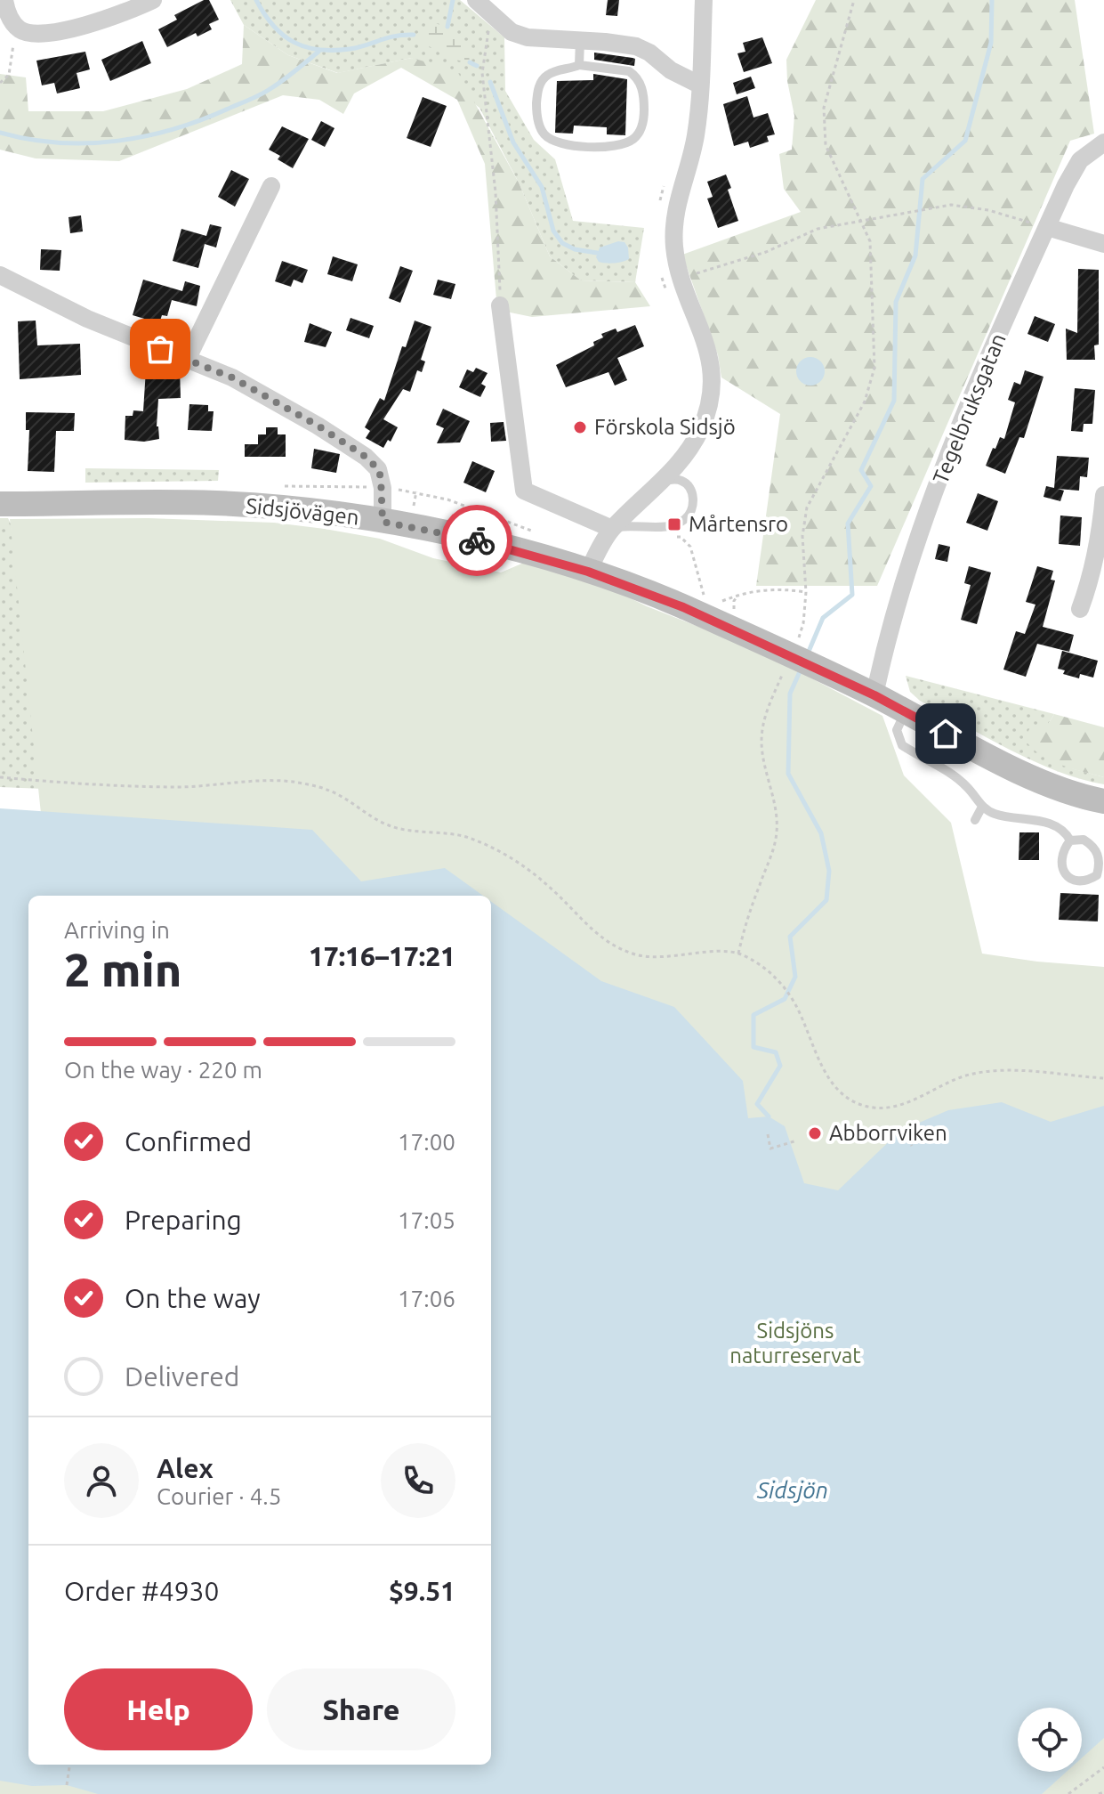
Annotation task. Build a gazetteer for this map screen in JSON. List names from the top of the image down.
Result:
{
  "streets": {
    "main road": ["Sidsjövägen"],
    "street": ["Tegelbruksgatan"]
  },
  "crossings": [
    ["Tegelbruksgatan", "Sidsjövägen"]
  ],
  "water": ["Sidsjön"],
  "parks": ["Sidsjöns naturreservat"],
  "places": {
    "other": ["Förskola Sidsjö", "Abborrviken"],
    "transit": ["Mårtensro"]
  },
  "page": {
    "heading": ["2 min", "Arriving in", "17:16–17:21"],
    "panel": [
      "Alex",
      "Courier · 4.5",
      "Order #4930",
      "$9.51"
    ],
    "bar": "On the way · 220 m",
    "list": [
      ["Confirmed", "17:00"],
      ["Preparing", "17:05"],
      ["On the way", "17:06"],
      "Delivered"
    ],
    "buttons": ["Help", "Share"]
  }
}
